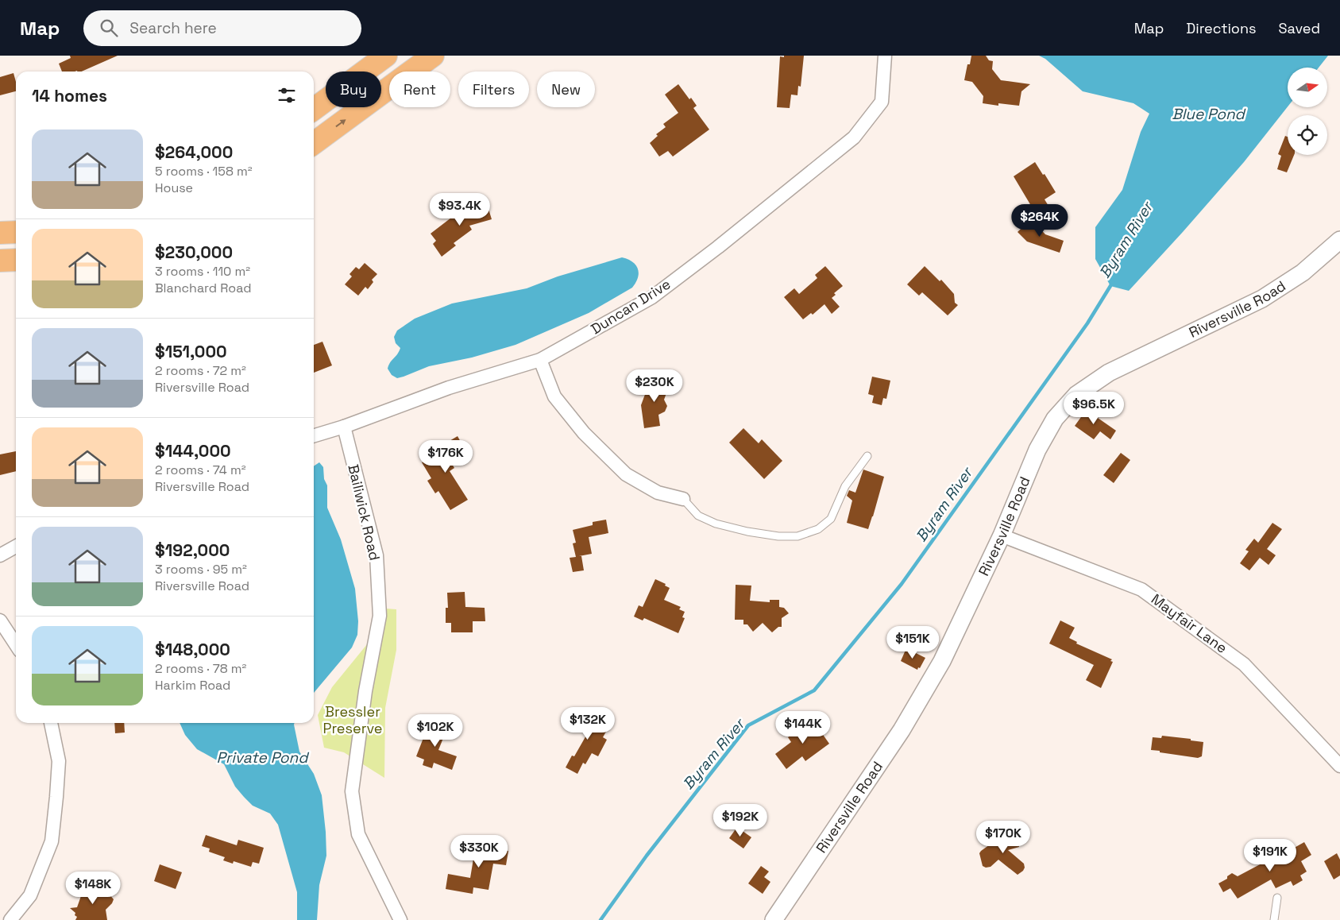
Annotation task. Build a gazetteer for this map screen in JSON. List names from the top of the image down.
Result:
{
  "streets": {
    "street": [
      "Duncan Drive",
      "Riversville Road",
      "Bailiwick Road",
      "Mayfair Lane"
    ]
  },
  "crossings": [
    ["Duncan Drive", "Bailiwick Road"],
    ["Riversville Road", "Mayfair Lane"]
  ],
  "water": ["Blue Pond", "Byram River", "Private Pond"],
  "parks": ["Bressler Preserve"],
  "north": "right",
  "page": {
    "header": "Map",
    "search": "Search here",
    "nav": ["Map", "Directions", "Saved"],
    "chip": [
      "Buy",
      "Rent",
      "Filters",
      "New"
    ],
    "heading": "14 homes",
    "list": [
      {
        "name": "$264,000",
        "note": "5 rooms · 158 m² · House"
      },
      {
        "name": "$230,000",
        "note": "3 rooms · 110 m² · Blanchard Road"
      },
      {
        "name": "$151,000",
        "note": "2 rooms · 72 m² · Riversville Road"
      },
      {
        "name": "$144,000",
        "note": "2 rooms · 74 m² · Riversville Road"
      },
      {
        "name": "$192,000",
        "note": "3 rooms · 95 m² · Riversville Road"
      },
      {
        "name": "$148,000",
        "note": "2 rooms · 78 m² · Harkim Road"
      }
    ],
    "price": [
      "$93.4K",
      "$264K",
      "$230K",
      "$96.5K",
      "$176K",
      "$151K",
      "$132K",
      "$144K",
      "$102K",
      "$192K",
      "$170K",
      "$330K",
      "$191K",
      "$148K"
    ]
  }
}
